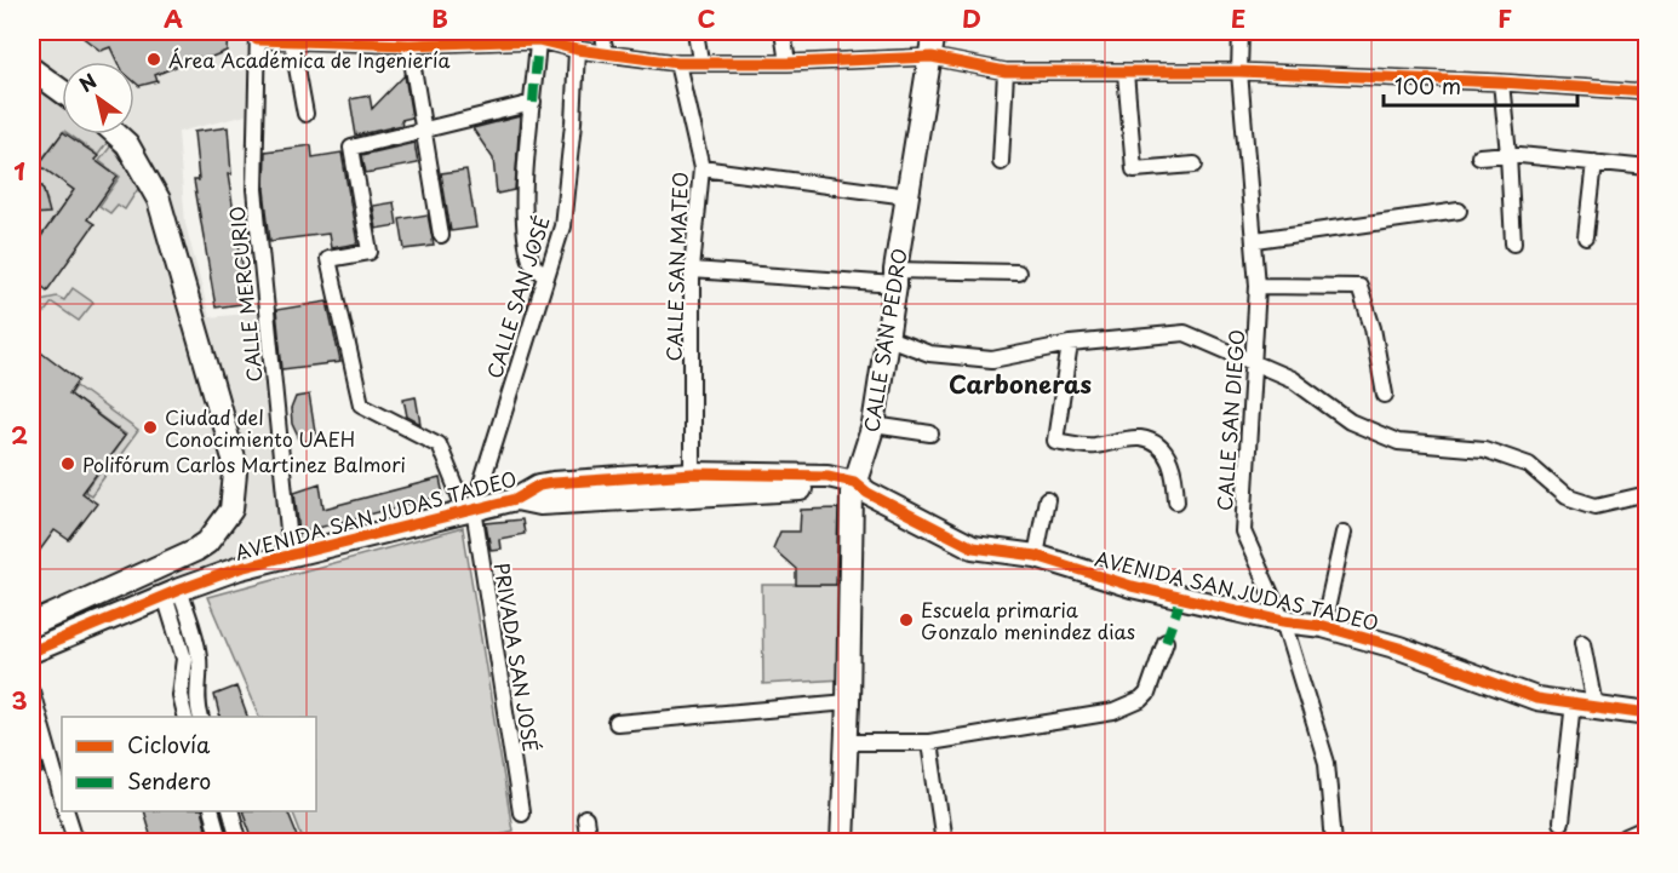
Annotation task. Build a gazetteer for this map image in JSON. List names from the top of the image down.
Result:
{
  "streets": {
    "street": [
      "CALLE SAN MATEO",
      "CALLE MERCURIO",
      "CALLE SAN JOSÉ",
      "CALLE SAN PEDRO",
      "CALLE SAN DIEGO",
      "AVENIDA SAN JUDAS TADEO",
      "PRIVADA SAN JOSÉ"
    ]
  },
  "crossings": [
    ["CALLE SAN MATEO", "AVENIDA SAN JUDAS TADEO"],
    ["CALLE MERCURIO", "AVENIDA SAN JUDAS TADEO"],
    ["CALLE SAN JOSÉ", "AVENIDA SAN JUDAS TADEO"],
    ["CALLE SAN JOSÉ", "PRIVADA SAN JOSÉ"],
    ["CALLE SAN PEDRO", "AVENIDA SAN JUDAS TADEO"],
    ["CALLE SAN DIEGO", "AVENIDA SAN JUDAS TADEO"],
    ["AVENIDA SAN JUDAS TADEO", "PRIVADA SAN JOSÉ"]
  ],
  "districts": ["Carboneras"],
  "places": [
    "Área Académica de Ingeniería",
    "Ciudad del Conocimiento UAEH",
    "Polifórum Carlos Martinez Balmori",
    "Escuela primaria Gonzalo menindez dias"
  ],
  "legend": ["Ciclovía", "Sendero"],
  "scale_bar": "100 m",
  "north": "top left",
  "grid": {
    "columns": [
      "A",
      "B",
      "C",
      "D",
      "E",
      "F"
    ],
    "rows": ["1", "2", "3"]
  }
}
